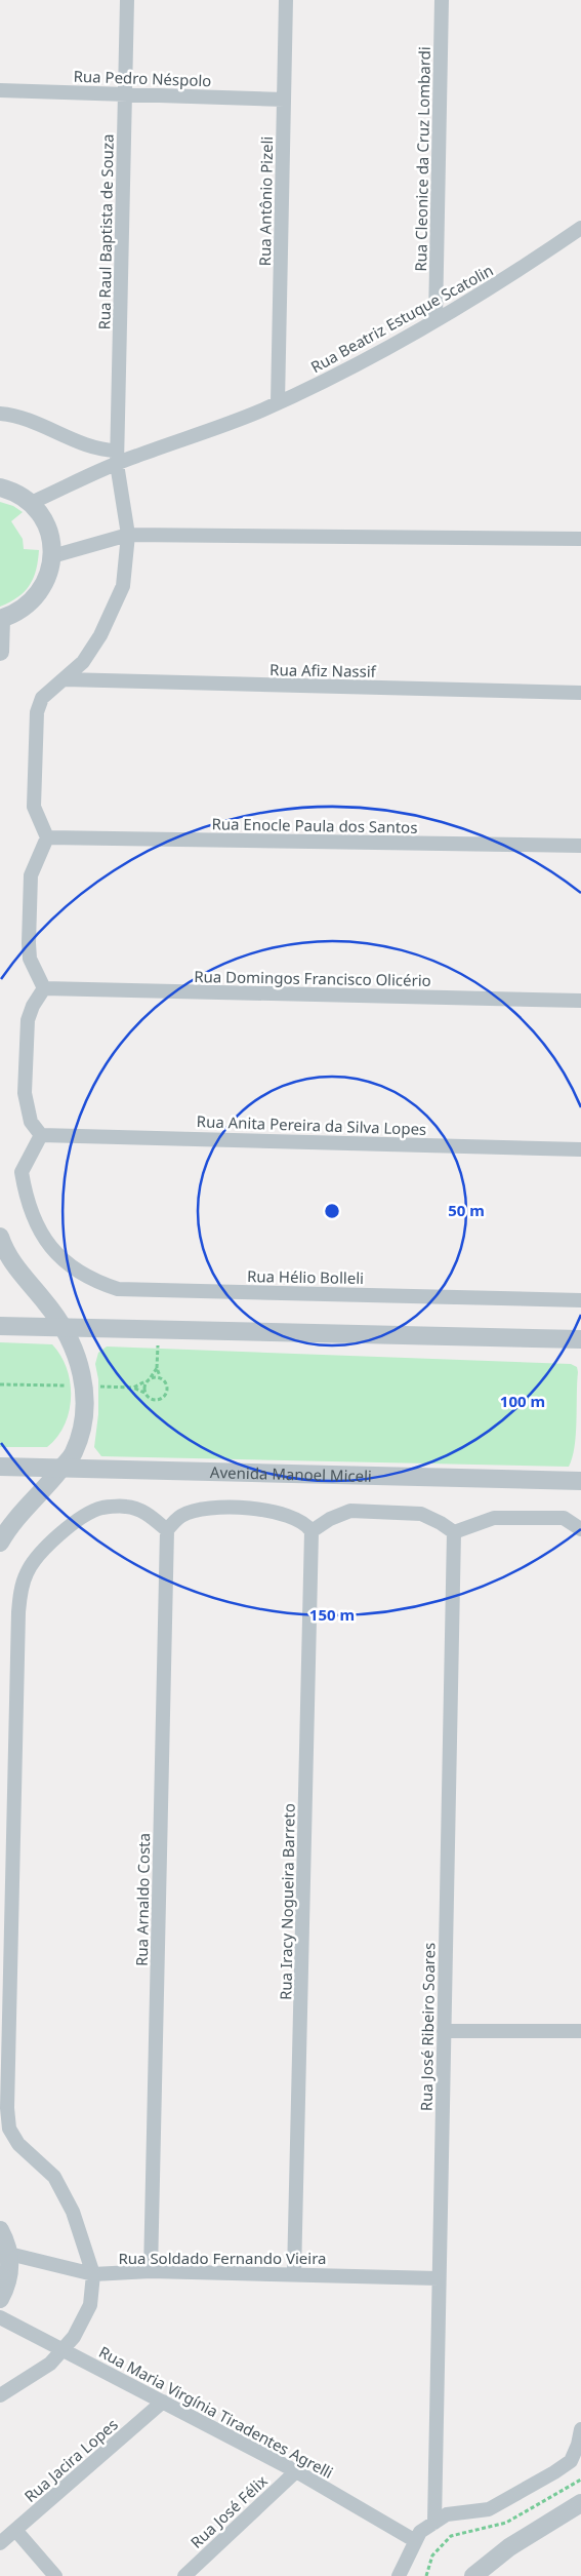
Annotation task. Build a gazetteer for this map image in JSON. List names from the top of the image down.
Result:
{
  "streets": {
    "street": [
      "Rua Pedro Néspolo",
      "Rua Cleonice da Cruz Lombardi",
      "Rua Antônio Pizeli",
      "Rua Raul Baptista de Souza",
      "Rua Beatriz Estuque Scatolin",
      "Rua Afiz Nassif",
      "Rua Enocle Paula dos Santos",
      "Rua Domingos Francisco Olicério",
      "Rua Anita Pereira da Silva Lopes",
      "Rua Hélio Bolleli",
      "Avenida Manoel Miceli",
      "Rua Arnaldo Costa",
      "Rua Iracy Nogueira Barreto",
      "Rua José Ribeiro Soares",
      "Rua Soldado Fernando Vieira",
      "Rua Maria Virgínia Tiradentes Agrelli",
      "Rua Jacira Lopes",
      "Rua José Félix"
    ]
  },
  "crossings": [
    ["Rua Pedro Néspolo", "Rua Antônio Pizeli"],
    ["Rua Pedro Néspolo", "Rua Raul Baptista de Souza"],
    ["Rua Cleonice da Cruz Lombardi", "Rua Beatriz Estuque Scatolin"],
    ["Rua Antônio Pizeli", "Rua Beatriz Estuque Scatolin"],
    ["Rua Raul Baptista de Souza", "Rua Beatriz Estuque Scatolin"],
    ["Rua Raul Baptista de Souza", "Rua Afiz Nassif"],
    ["Rua Raul Baptista de Souza", "Rua Enocle Paula dos Santos"],
    ["Rua Anita Pereira da Silva Lopes", "Rua Hélio Bolleli"],
    ["Rua Arnaldo Costa", "Rua Soldado Fernando Vieira"],
    ["Rua Iracy Nogueira Barreto", "Rua Soldado Fernando Vieira"],
    ["Rua José Ribeiro Soares", "Rua Soldado Fernando Vieira"],
    ["Rua Maria Virgínia Tiradentes Agrelli", "Rua Jacira Lopes"],
    ["Rua Maria Virgínia Tiradentes Agrelli", "Rua José Félix"]
  ],
  "rings": ["50 m", "100 m", "150 m"]
}
